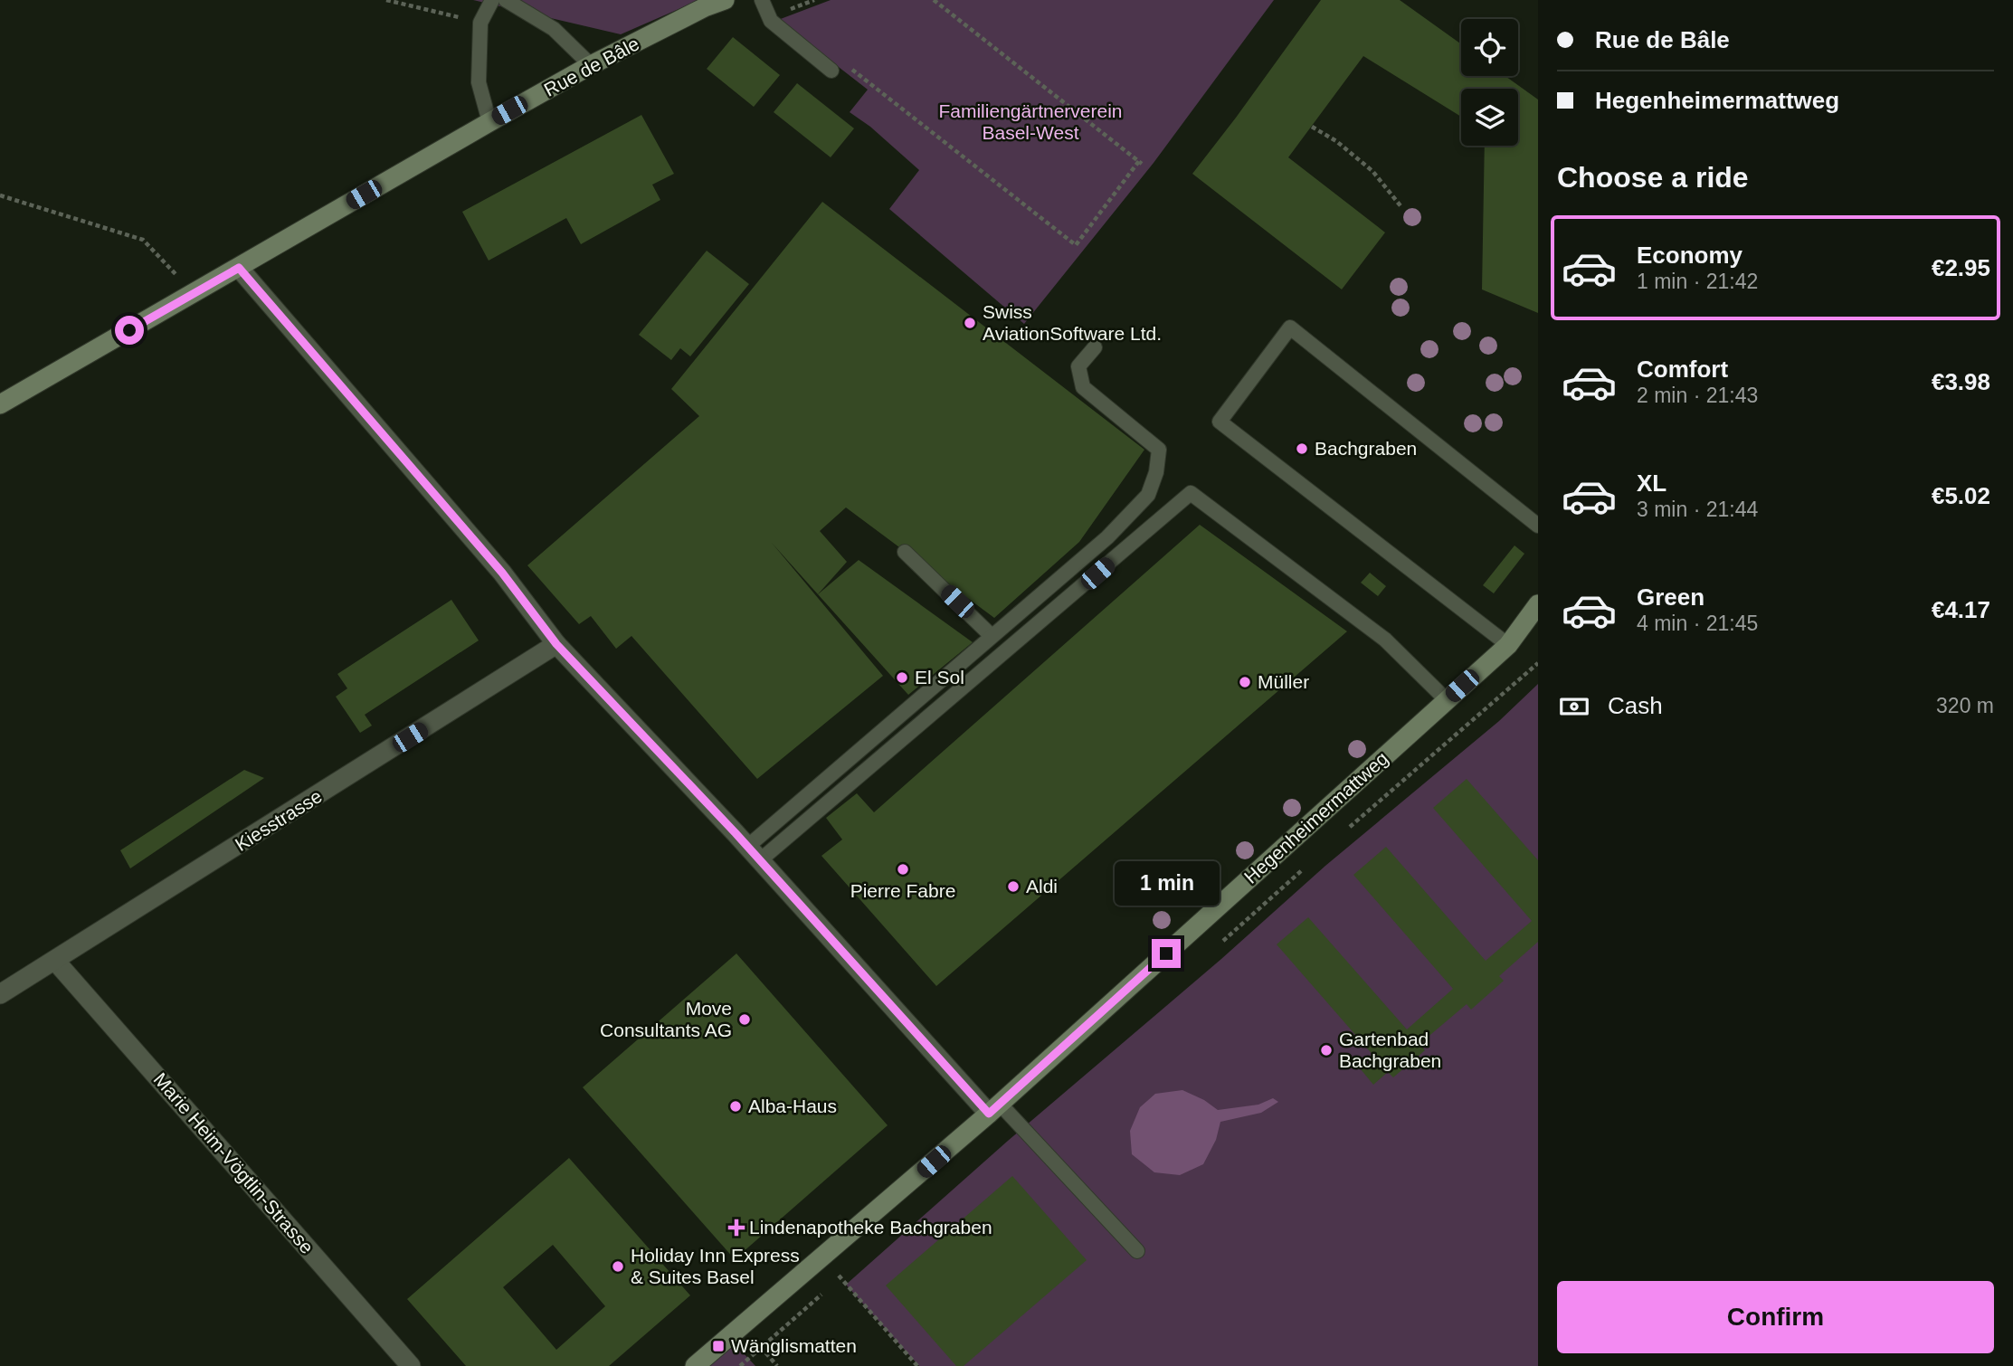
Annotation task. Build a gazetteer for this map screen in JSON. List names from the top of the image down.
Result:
{
  "streets": {
    "street": [
      "Rue de Bâle",
      "Hegenheimermattweg",
      "Kiesstrasse",
      "Marie Heim-Vögtlin-Strasse"
    ]
  },
  "crossings": [
    ["Kiesstrasse", "Marie Heim-Vögtlin-Strasse"]
  ],
  "parks": ["Familiengärtnerverein Basel-West"],
  "places": {
    "other": [
      "Swiss AviationSoftware Ltd.",
      "Bachgraben",
      "El Sol",
      "Müller",
      "Pierre Fabre",
      "Aldi",
      "Move Consultants AG",
      "Gartenbad Bachgraben",
      "Alba-Haus",
      "Holiday Inn Express & Suites Basel"
    ],
    "health": ["Lindenapotheke Bachgraben"],
    "transit": ["Wänglismatten"]
  },
  "page": {
    "banner": ["Rue de Bâle", "Hegenheimermattweg"],
    "heading": "Choose a ride",
    "list": [
      {
        "name": "Economy",
        "note": "1 min · 21:42",
        "value": "€2.95"
      },
      {
        "name": "Comfort",
        "note": "2 min · 21:43",
        "value": "€3.98"
      },
      {
        "name": "XL",
        "note": "3 min · 21:44",
        "value": "€5.02"
      },
      {
        "name": "Green",
        "note": "4 min · 21:45",
        "value": "€4.17"
      }
    ],
    "pay": ["Cash", "320 m"],
    "bubble": "1 min",
    "buttons": "Confirm"
  }
}
